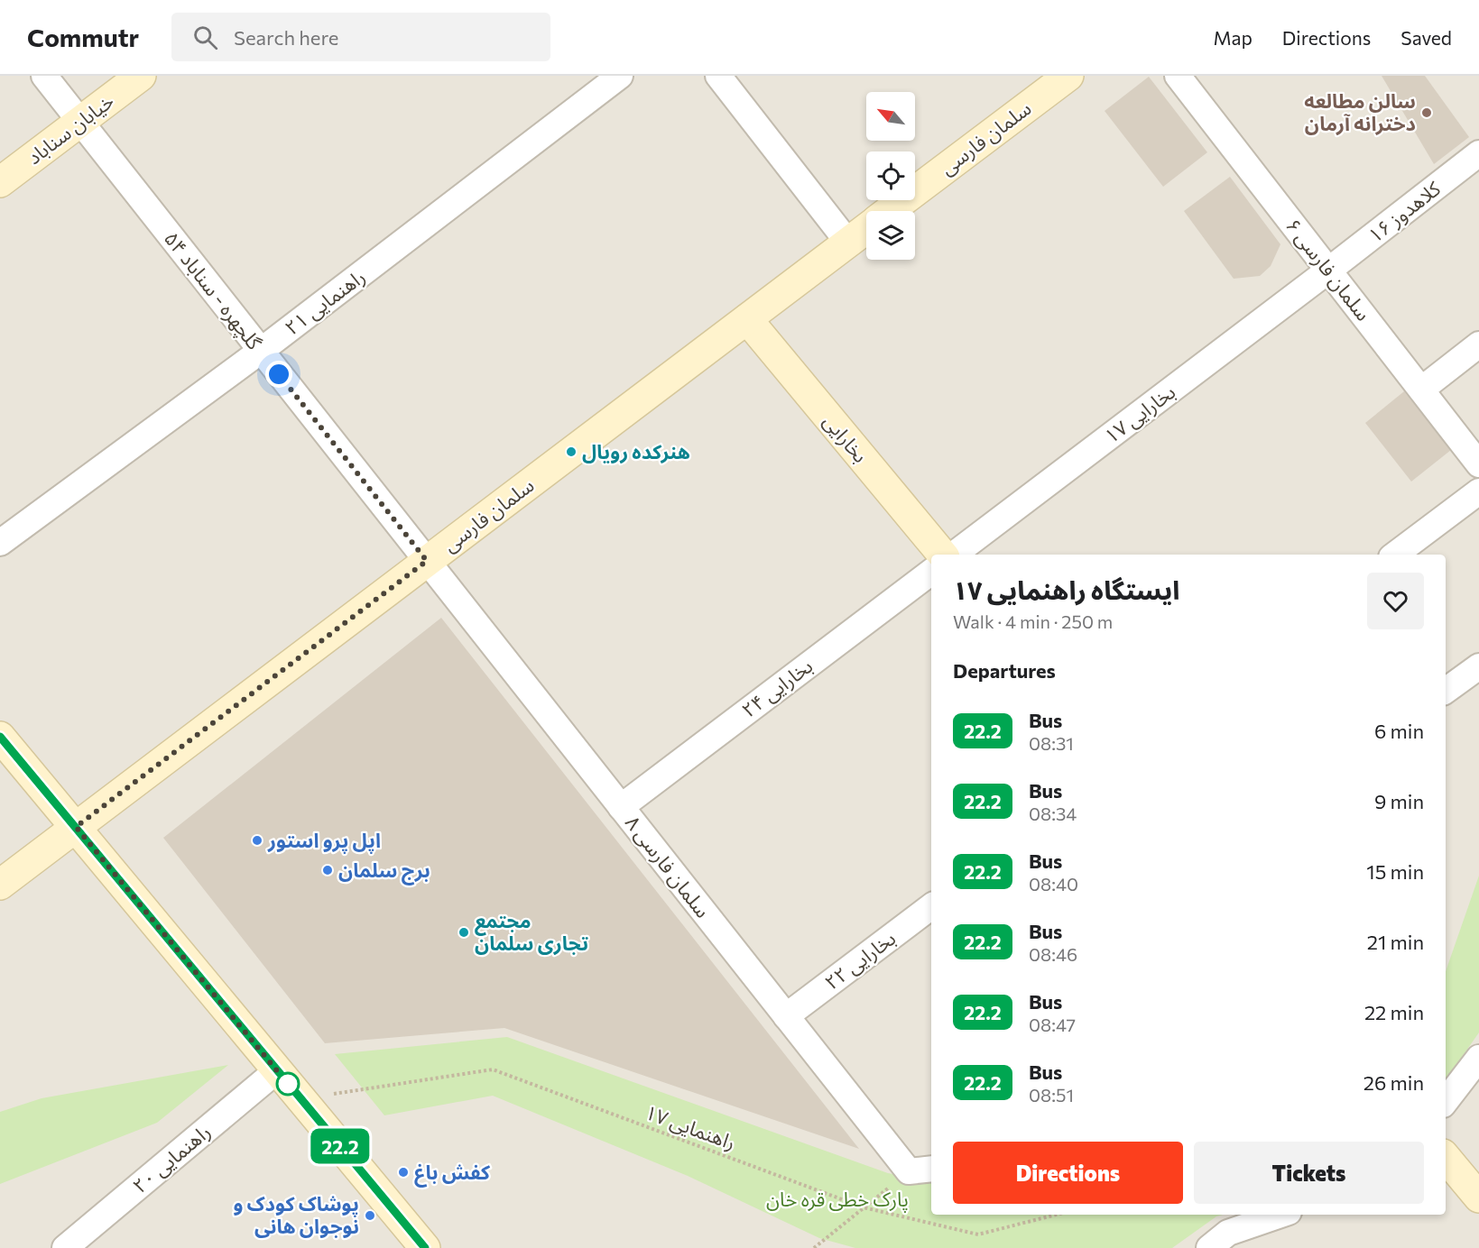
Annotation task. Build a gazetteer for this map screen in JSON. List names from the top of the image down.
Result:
{
  "streets": {
    "street": [
      "خیابان سناباد",
      "سلمان فارسی",
      "کلاهدوز ۱۶",
      "سلمان فارسی ۶",
      "گلچهره - سناباد ۵۴",
      "راهنمایی ۲۱",
      "بخارایی ۱۷",
      "بخارایی",
      "بخارایی ۲۴",
      "سلمان فارسی ۸",
      "بخارایی ۲۲",
      "راهنمایی ۲۰"
    ],
    "path": ["راهنمایی ۱۷"]
  },
  "crossings": [
    ["خیابان سناباد", "گلچهره - سناباد ۵۴"],
    ["سلمان فارسی", "گلچهره - سناباد ۵۴"],
    ["سلمان فارسی", "بخارایی"],
    ["سلمان فارسی", "سلمان فارسی ۸"],
    ["کلاهدوز ۱۶", "سلمان فارسی ۶"],
    ["کلاهدوز ۱۶", "بخارایی ۱۷"],
    ["سلمان فارسی ۶", "بخارایی ۱۷"],
    ["گلچهره - سناباد ۵۴", "راهنمایی ۲۱"],
    ["گلچهره - سناباد ۵۴", "سلمان فارسی ۸"],
    ["بخارایی ۲۴", "سلمان فارسی ۸"],
    ["سلمان فارسی ۸", "بخارایی ۲۲"]
  ],
  "parks": ["پارک خطی قره خان"],
  "places": [
    "سالن مطالعه دخترانه آرمان",
    "هنرکده رویال",
    "اپل پرو استور",
    "برج سلمان",
    "مجتمع تجاری سلمان",
    "کفش باغ",
    "پوشاک کودک و نوجوان هانی"
  ],
  "lines": ["bus line 22.2"],
  "north": "top left",
  "page": {
    "header": "Commutr",
    "search": "Search here",
    "nav": ["Map", "Directions", "Saved"],
    "on_map": "22.2",
    "heading": [
      ["ایستگاه راهنمایی ۱۷", "Walk · 4 min · 250 m"],
      "Departures"
    ],
    "list": [
      {
        "mark": "22.2",
        "name": "Bus",
        "note": "08:31",
        "value": "6 min"
      },
      {
        "mark": "22.2",
        "name": "Bus",
        "note": "08:34",
        "value": "9 min"
      },
      {
        "mark": "22.2",
        "name": "Bus",
        "note": "08:40",
        "value": "15 min"
      },
      {
        "mark": "22.2",
        "name": "Bus",
        "note": "08:46",
        "value": "21 min"
      },
      {
        "mark": "22.2",
        "name": "Bus",
        "note": "08:47",
        "value": "22 min"
      },
      {
        "mark": "22.2",
        "name": "Bus",
        "note": "08:51",
        "value": "26 min"
      }
    ],
    "buttons": ["Directions", "Tickets"]
  }
}
